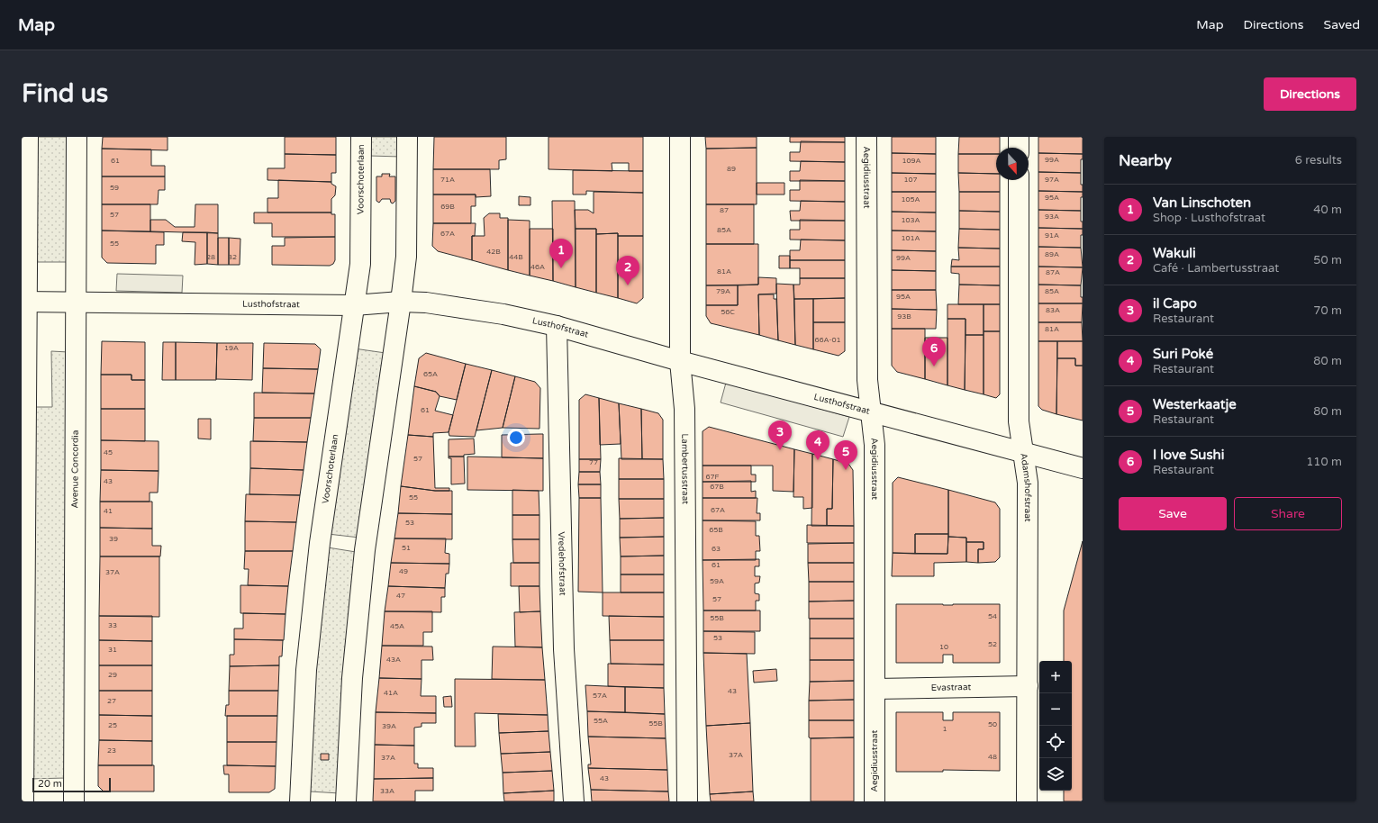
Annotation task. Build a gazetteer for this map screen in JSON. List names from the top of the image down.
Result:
{
  "streets": {
    "street": [
      "Aegidiusstraat",
      "Voorschoterlaan",
      "Lusthofstraat",
      "Avenue Concordia",
      "Lambertusstraat",
      "Adamshofstraat",
      "Vredehofstraat",
      "Evastraat"
    ]
  },
  "crossings": [
    ["Aegidiusstraat", "Lusthofstraat"],
    ["Aegidiusstraat", "Evastraat"],
    ["Voorschoterlaan", "Lusthofstraat"],
    ["Lusthofstraat", "Avenue Concordia"],
    ["Lusthofstraat", "Lambertusstraat"],
    ["Lusthofstraat", "Adamshofstraat"],
    ["Lusthofstraat", "Vredehofstraat"],
    ["Adamshofstraat", "Evastraat"]
  ],
  "house_numbers": [
    "99A",
    "61",
    "109A",
    "89",
    "71A",
    "107",
    "97A",
    "59",
    "95A",
    "105A",
    "69B",
    "87",
    "57",
    "93A",
    "103A",
    "85A",
    "67A",
    "91A",
    "101A",
    "55",
    "42B",
    "89A",
    "28",
    "32",
    "44B",
    "99A",
    "46A",
    "81A",
    "87A",
    "79A",
    "85A",
    "95A",
    "83A",
    "56C",
    "93B",
    "81A",
    "66A-01",
    "19A",
    "65A",
    "61",
    "45",
    "57",
    "77",
    "67F",
    "43",
    "67B",
    "55",
    "67A",
    "41",
    "53",
    "65B",
    "39",
    "51",
    "63",
    "61",
    "49",
    "37A",
    "59A",
    "47",
    "57",
    "54",
    "55B",
    "33",
    "45A",
    "53",
    "52",
    "10",
    "31",
    "43A",
    "29",
    "43",
    "41A",
    "57A",
    "27",
    "55A",
    "55B",
    "50",
    "25",
    "39A",
    "1",
    "23",
    "37A",
    "48",
    "37A",
    "43",
    "33A"
  ],
  "scale_bar": "20 m",
  "north": "bottom",
  "page": {
    "header": "Map",
    "nav": ["Map", "Directions", "Saved"],
    "buttons": [
      "Directions",
      ["Save", "Share"]
    ],
    "title": "Find us",
    "heading": ["Nearby", "6 results"],
    "list": [
      {
        "mark": "1",
        "name": "Van Linschoten",
        "note": "Shop · Lusthofstraat",
        "value": "40 m"
      },
      {
        "mark": "2",
        "name": "Wakuli",
        "note": "Café · Lambertusstraat",
        "value": "50 m"
      },
      {
        "mark": "3",
        "name": "il Capo",
        "note": "Restaurant",
        "value": "70 m"
      },
      {
        "mark": "4",
        "name": "Suri Poké",
        "note": "Restaurant",
        "value": "80 m"
      },
      {
        "mark": "5",
        "name": "Westerkaatje",
        "note": "Restaurant",
        "value": "80 m"
      },
      {
        "mark": "6",
        "name": "I love Sushi",
        "note": "Restaurant",
        "value": "110 m"
      }
    ],
    "pins": [
      "1",
      "2",
      "6",
      "3",
      "4",
      "5"
    ],
    "map_buttons": ["+", "−"],
    "scale": "20 m"
  }
}
